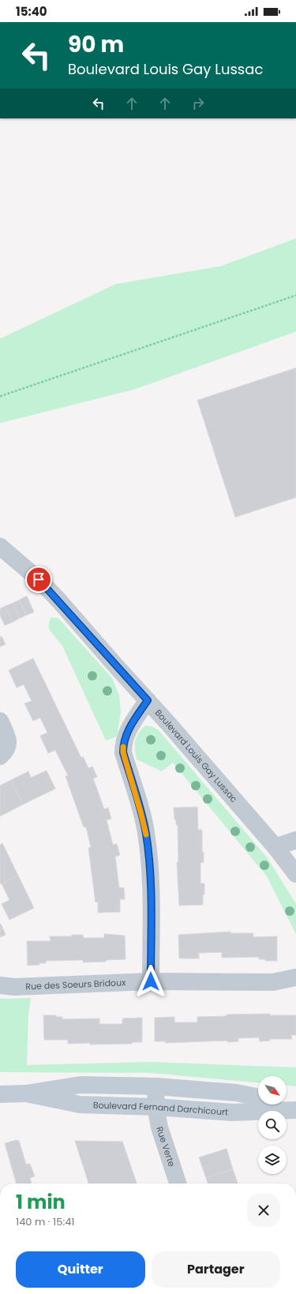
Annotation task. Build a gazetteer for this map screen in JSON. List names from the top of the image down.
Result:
{
  "streets": {
    "main road": ["Boulevard Fernand Darchicourt"],
    "street": ["Boulevard Louis Gay Lussac", "Rue des Soeurs Bridoux", "Rue Verte"]
  },
  "crossings": [
    ["Boulevard Fernand Darchicourt", "Rue Verte"]
  ],
  "north": "bottom right",
  "page": {
    "status": "15:40",
    "turn": ["90 m", "Boulevard Louis Gay Lussac"],
    "heading": ["1 min", "140 m · 15:41"],
    "buttons": ["Quitter", "Partager"]
  }
}
